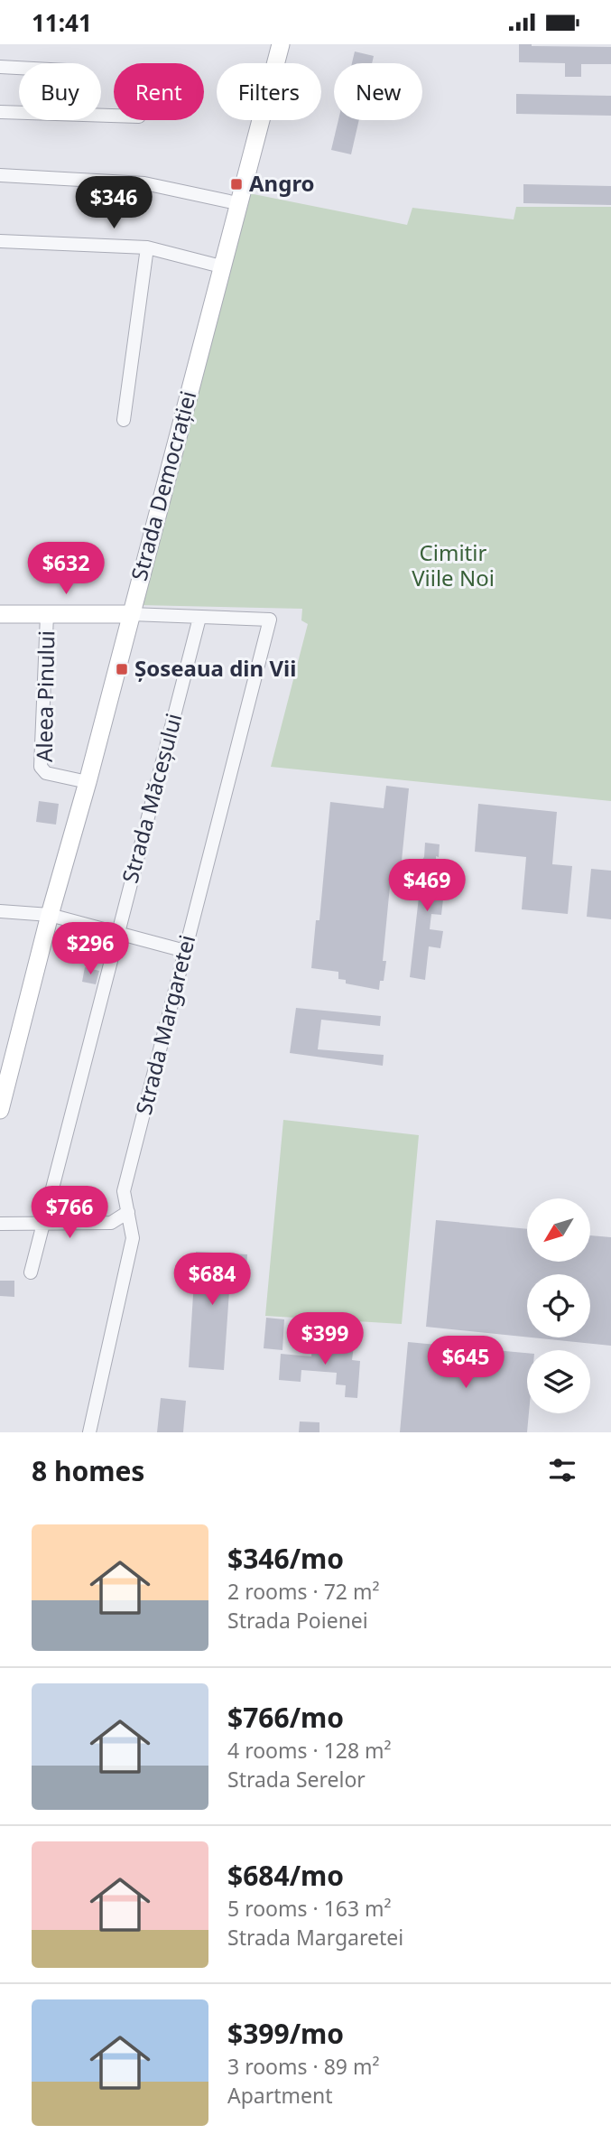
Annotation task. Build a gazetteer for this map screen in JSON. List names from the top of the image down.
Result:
{
  "streets": {
    "street": [
      "Strada Democrației",
      "Aleea Pinului",
      "Strada Măceșului",
      "Strada Margaretei"
    ]
  },
  "crossings": [
    ["Strada Democrației", "Aleea Pinului"],
    ["Strada Măceșului", "Strada Margaretei"]
  ],
  "parks": ["Cimitir Viile Noi"],
  "places": {
    "transit": ["Angro", "Șoseaua din Vii"]
  },
  "north": "bottom left",
  "page": {
    "status": "11:41",
    "chip": [
      "Buy",
      "Rent",
      "Filters",
      "New"
    ],
    "price": [
      "$346",
      "$632",
      "$469",
      "$296",
      "$766",
      "$684",
      "$399",
      "$645"
    ],
    "heading": "8 homes",
    "list": [
      {
        "name": "$346/mo",
        "note": "2 rooms · 72 m² · Strada Poienei"
      },
      {
        "name": "$766/mo",
        "note": "4 rooms · 128 m² · Strada Serelor"
      },
      {
        "name": "$684/mo",
        "note": "5 rooms · 163 m² · Strada Margaretei"
      },
      {
        "name": "$399/mo",
        "note": "3 rooms · 89 m² · Apartment"
      }
    ]
  }
}
